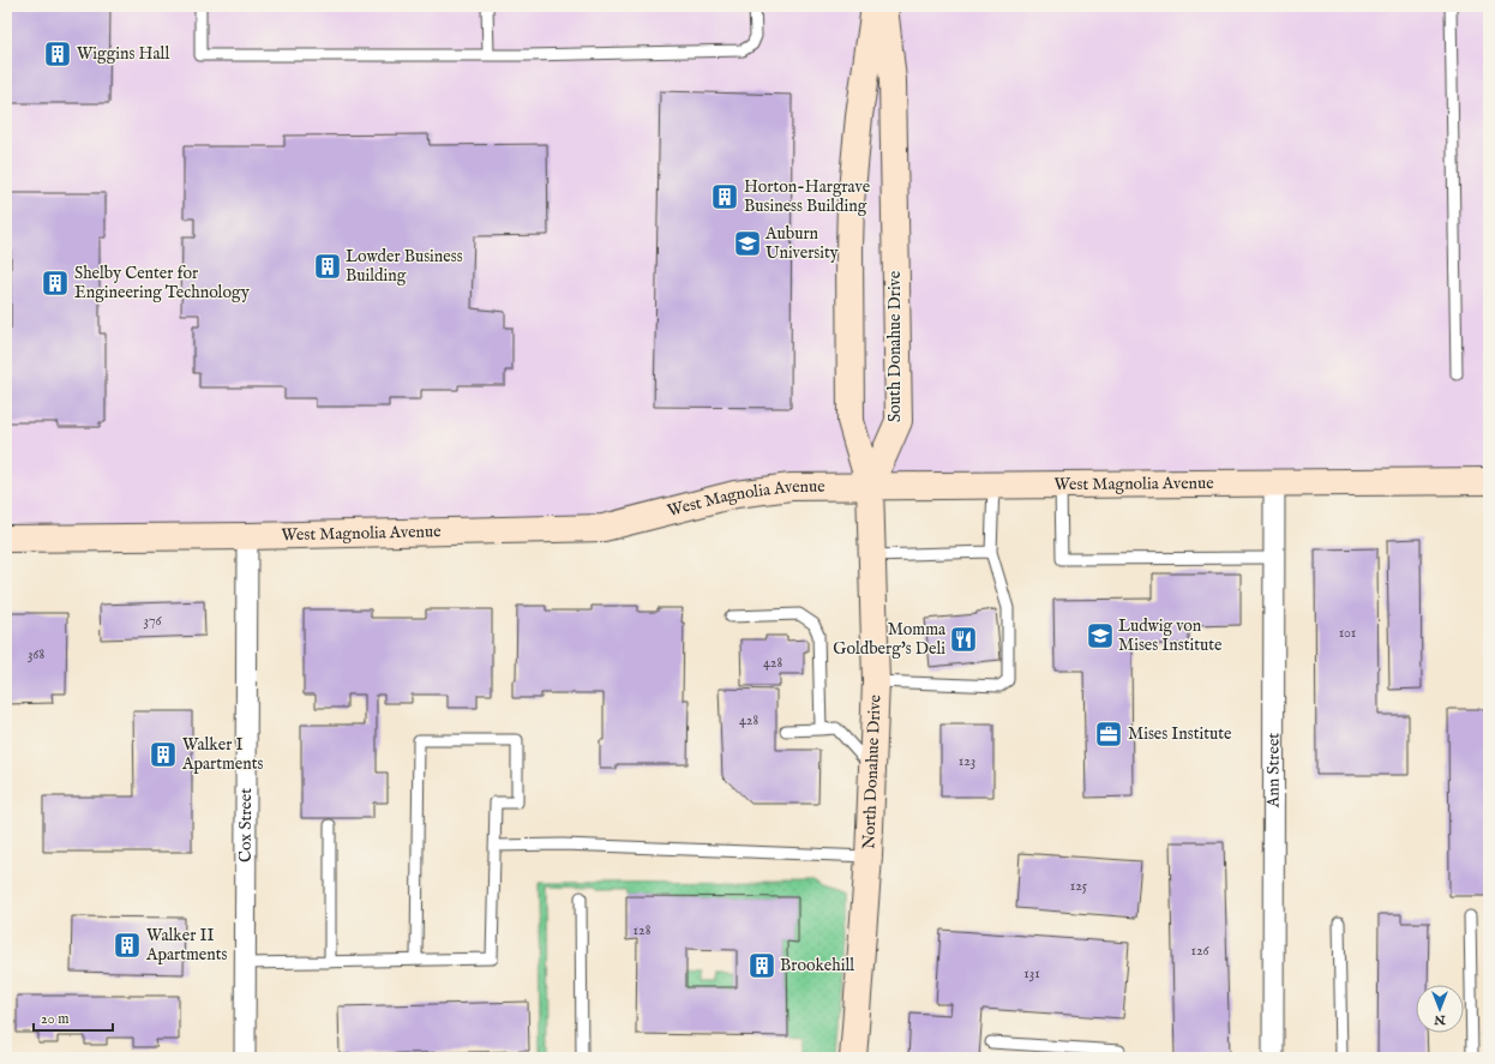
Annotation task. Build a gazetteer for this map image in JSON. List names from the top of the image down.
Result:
{
  "streets": {
    "street": [
      "South Donahue Drive",
      "West Magnolia Avenue",
      "Ann Street",
      "North Donahue Drive",
      "Cox Street"
    ]
  },
  "crossings": [
    ["South Donahue Drive", "West Magnolia Avenue"],
    ["South Donahue Drive", "North Donahue Drive"],
    ["West Magnolia Avenue", "Ann Street"],
    ["West Magnolia Avenue", "North Donahue Drive"],
    ["West Magnolia Avenue", "Cox Street"]
  ],
  "places": {
    "building": [
      "Wiggins Hall",
      "Horton-Hargrave Business Building",
      "Lowder Business Building",
      "Shelby Center for Engineering Technology",
      "Walker I Apartments",
      "Walker II Apartments",
      "Brookehill"
    ],
    "school or university": ["Auburn University", "Ludwig von Mises Institute"],
    "restaurant": ["Momma Goldberg's Deli"],
    "office": ["Mises Institute"]
  },
  "house_numbers": [
    "376",
    "101",
    "368",
    "428",
    "428",
    "123",
    "125",
    "128",
    "126",
    "131"
  ],
  "scale_bar": "20 m",
  "north": "bottom"
}
